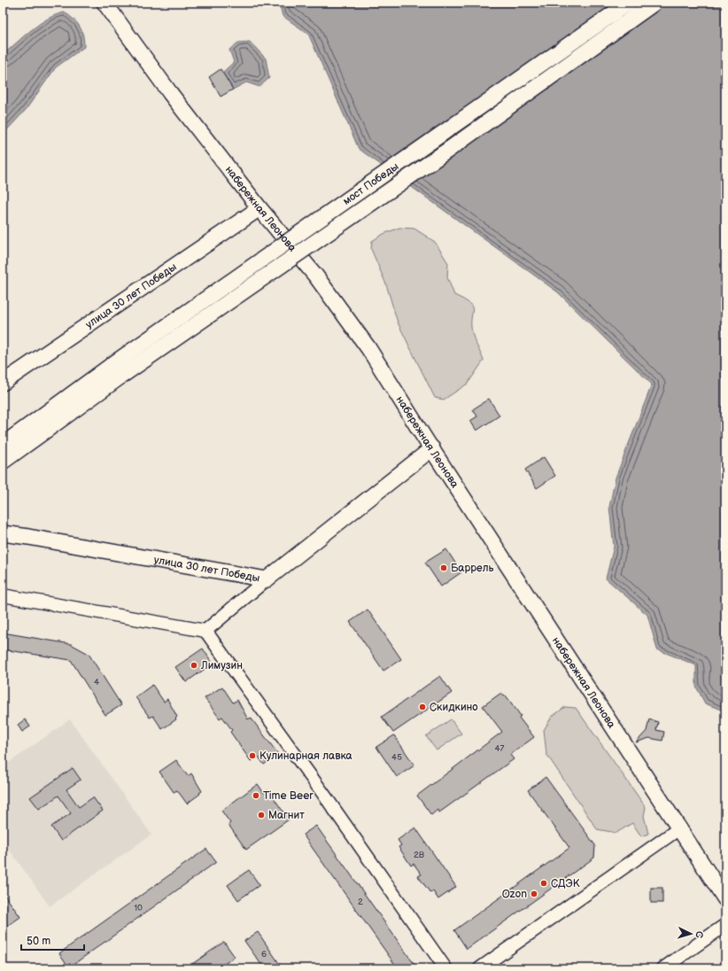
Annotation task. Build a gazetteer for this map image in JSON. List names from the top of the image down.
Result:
{
  "streets": {
    "main road": ["мост Победы", "набережная Леонова", "улица 30 лет Победы"]
  },
  "crossings": [
    ["набережная Леонова", "улица 30 лет Победы"]
  ],
  "places": [
    "Баррель",
    "Лимузин",
    "Скидкино",
    "Кулинарная лавка",
    "Time Beer",
    "Магнит",
    "СДЭК",
    "Ozon"
  ],
  "house_numbers": [
    "4",
    "47",
    "45",
    "2В",
    "2",
    "10",
    "6"
  ],
  "scale_bar": "50 m",
  "north": "right"
}
